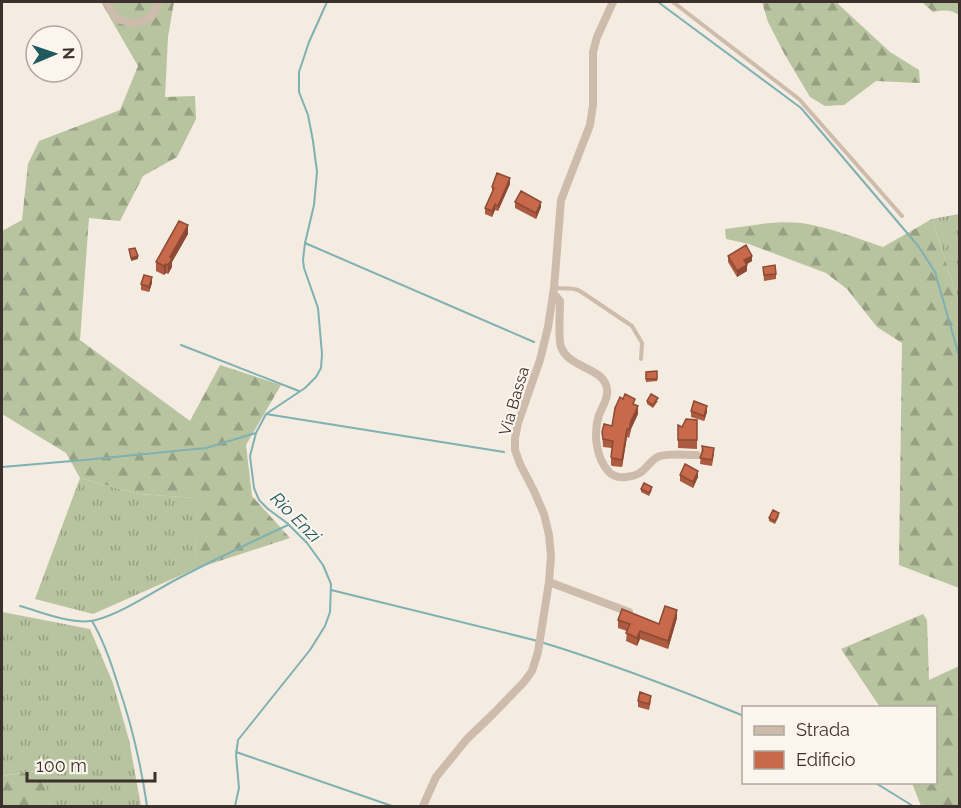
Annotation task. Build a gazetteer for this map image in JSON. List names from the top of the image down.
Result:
{
  "streets": {
    "street": ["Via Bassa"]
  },
  "water": ["Rio Enzi"],
  "legend": ["Strada", "Edificio"],
  "scale_bar": "100 m",
  "north": "right"
}
